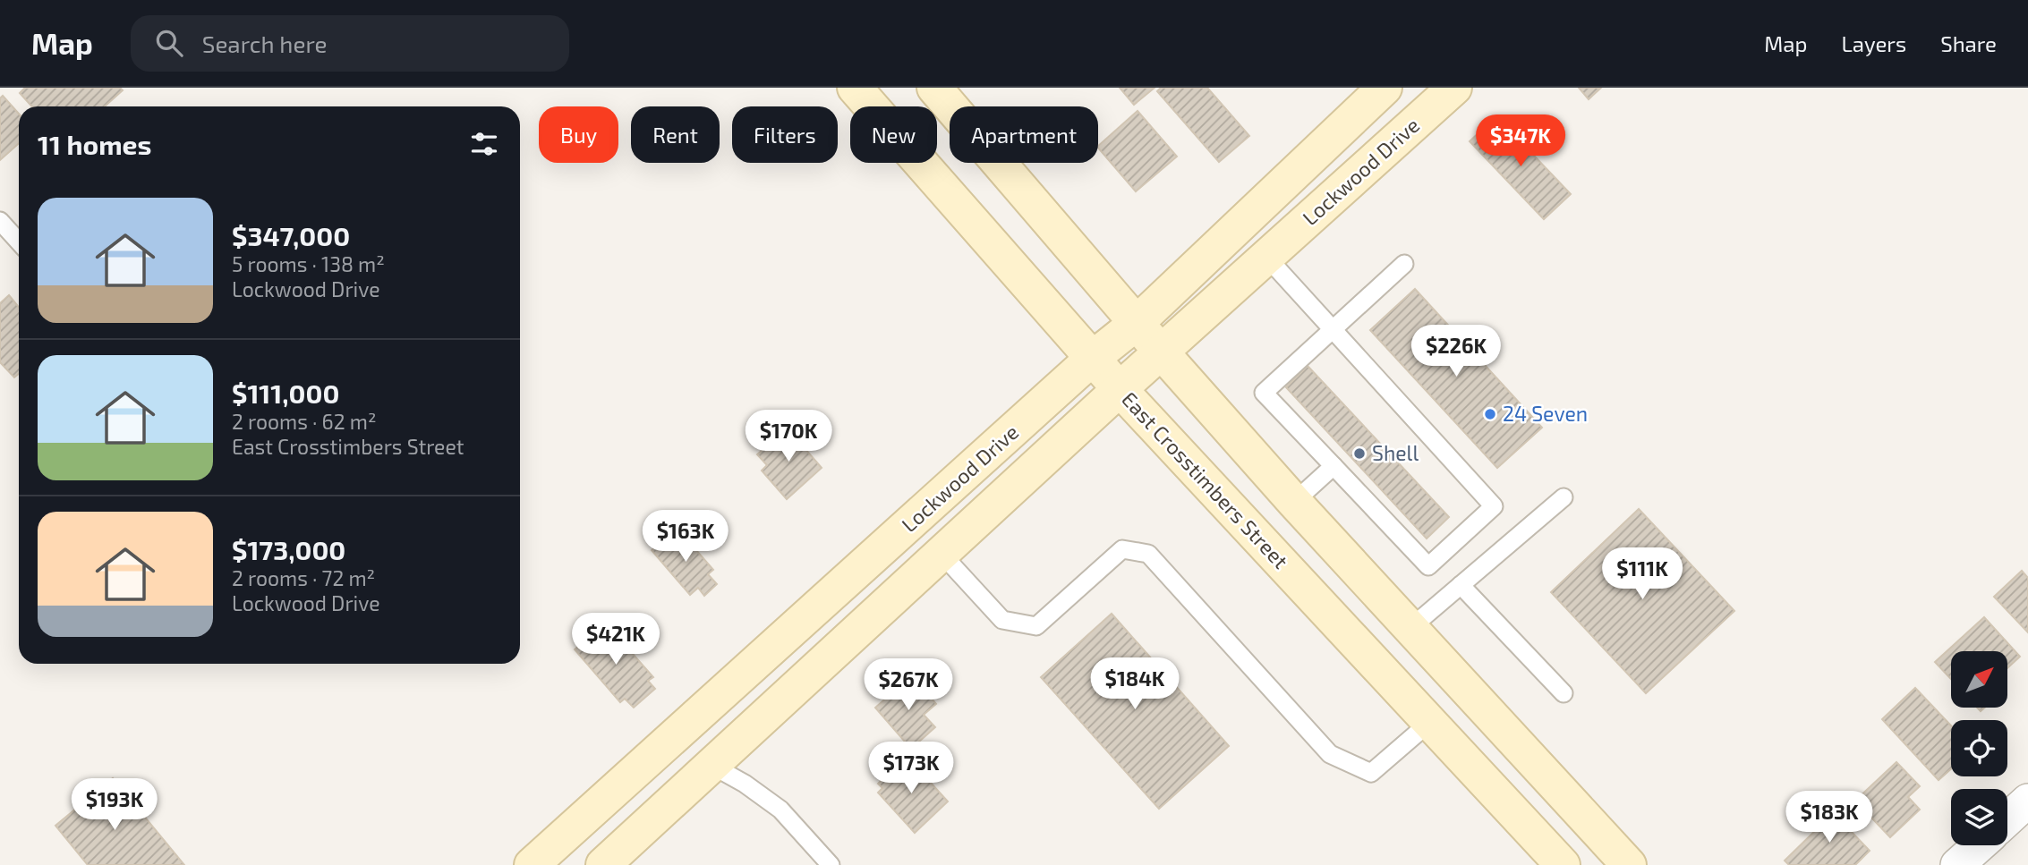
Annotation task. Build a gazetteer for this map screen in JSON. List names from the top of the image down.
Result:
{
  "streets": {
    "main road": ["Lockwood Drive", "East Crosstimbers Street"]
  },
  "crossings": [
    ["Lockwood Drive", "East Crosstimbers Street"]
  ],
  "places": ["24 Seven", "Shell"],
  "north": "top right",
  "page": {
    "header": "Map",
    "search": "Search here",
    "nav": ["Map", "Layers", "Share"],
    "chip": [
      "Buy",
      "Rent",
      "Filters",
      "New",
      "Apartment"
    ],
    "heading": "11 homes",
    "price": [
      "$347K",
      "$226K",
      "$170K",
      "$163K",
      "$111K",
      "$421K",
      "$184K",
      "$267K",
      "$173K",
      "$193K",
      "$183K"
    ],
    "list": [
      {
        "name": "$347,000",
        "note": "5 rooms · 138 m² · Lockwood Drive"
      },
      {
        "name": "$111,000",
        "note": "2 rooms · 62 m² · East Crosstimbers Street"
      },
      {
        "name": "$173,000",
        "note": "2 rooms · 72 m² · Lockwood Drive"
      }
    ]
  }
}
